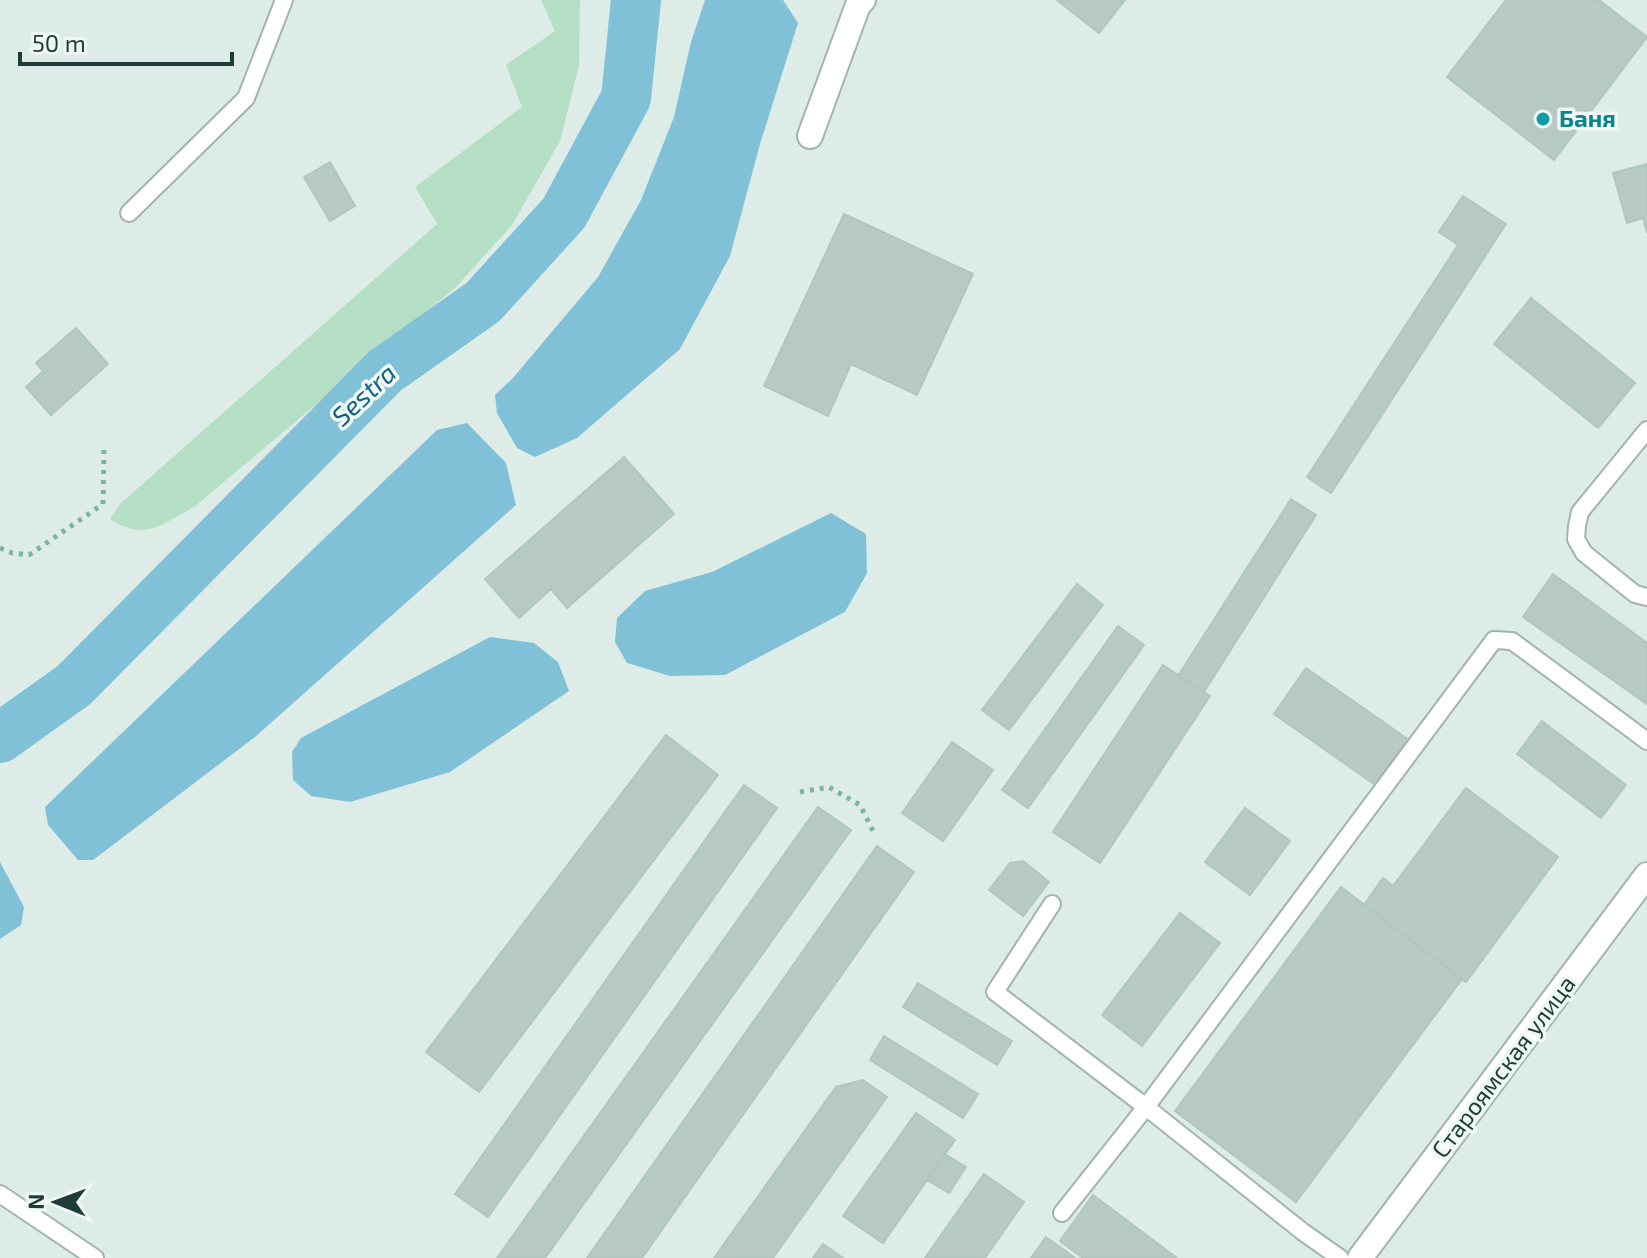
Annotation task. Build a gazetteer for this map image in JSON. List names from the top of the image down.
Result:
{
  "streets": {
    "street": ["Староямская улица"]
  },
  "water": ["Sestra"],
  "places": ["Баня"],
  "scale_bar": "50 m",
  "north": "left"
}
